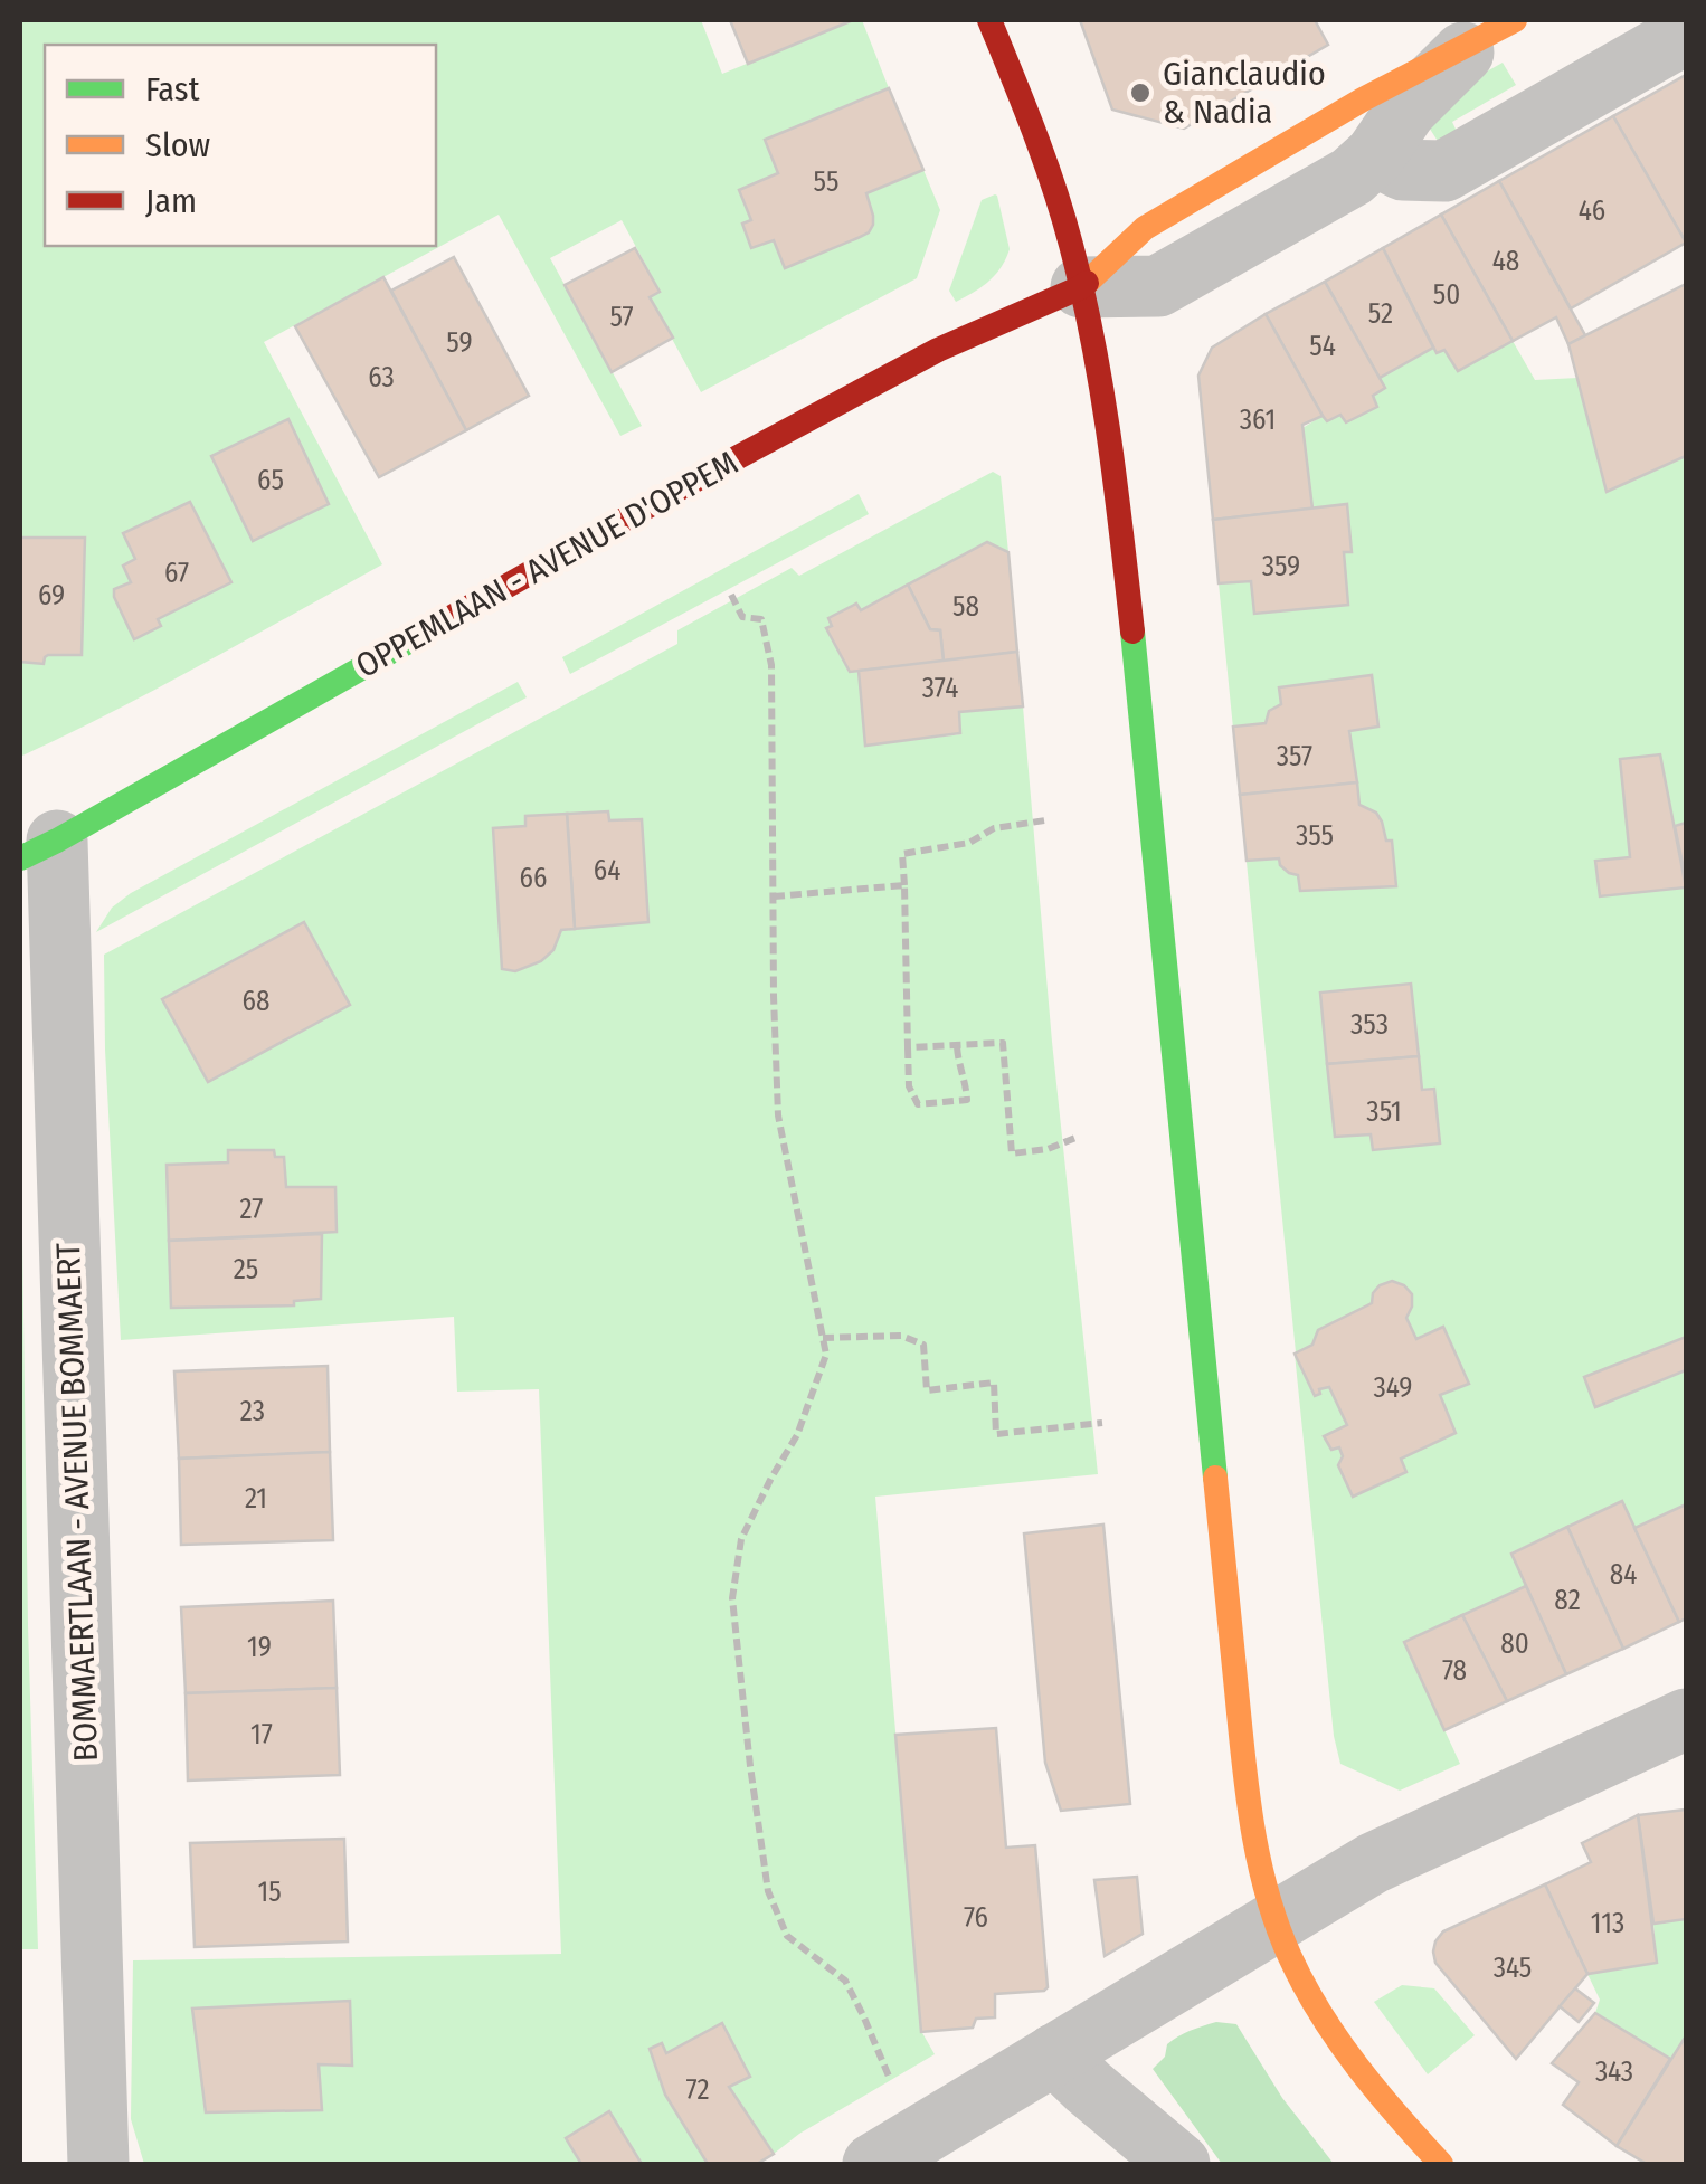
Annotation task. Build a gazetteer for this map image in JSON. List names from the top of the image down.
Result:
{
  "streets": {
    "street": ["OPPEMLAAN - AVENUE D'OPPEM", "BOMMAERTLAAN - AVENUE BOMMAERT"]
  },
  "crossings": [
    ["OPPEMLAAN - AVENUE D'OPPEM", "BOMMAERTLAAN - AVENUE BOMMAERT"]
  ],
  "places": ["Gianclaudio & Nadia"],
  "house_numbers": [
    "55",
    "46",
    "48",
    "50",
    "52",
    "57",
    "59",
    "54",
    "63",
    "361",
    "65",
    "359",
    "67",
    "69",
    "58",
    "374",
    "357",
    "355",
    "64",
    "66",
    "68",
    "353",
    "351",
    "27",
    "25",
    "349",
    "23",
    "21",
    "84",
    "82",
    "80",
    "19",
    "78",
    "17",
    "15",
    "76",
    "113",
    "345",
    "343",
    "72"
  ],
  "legend": ["Fast", "Slow", "Jam"]
}
